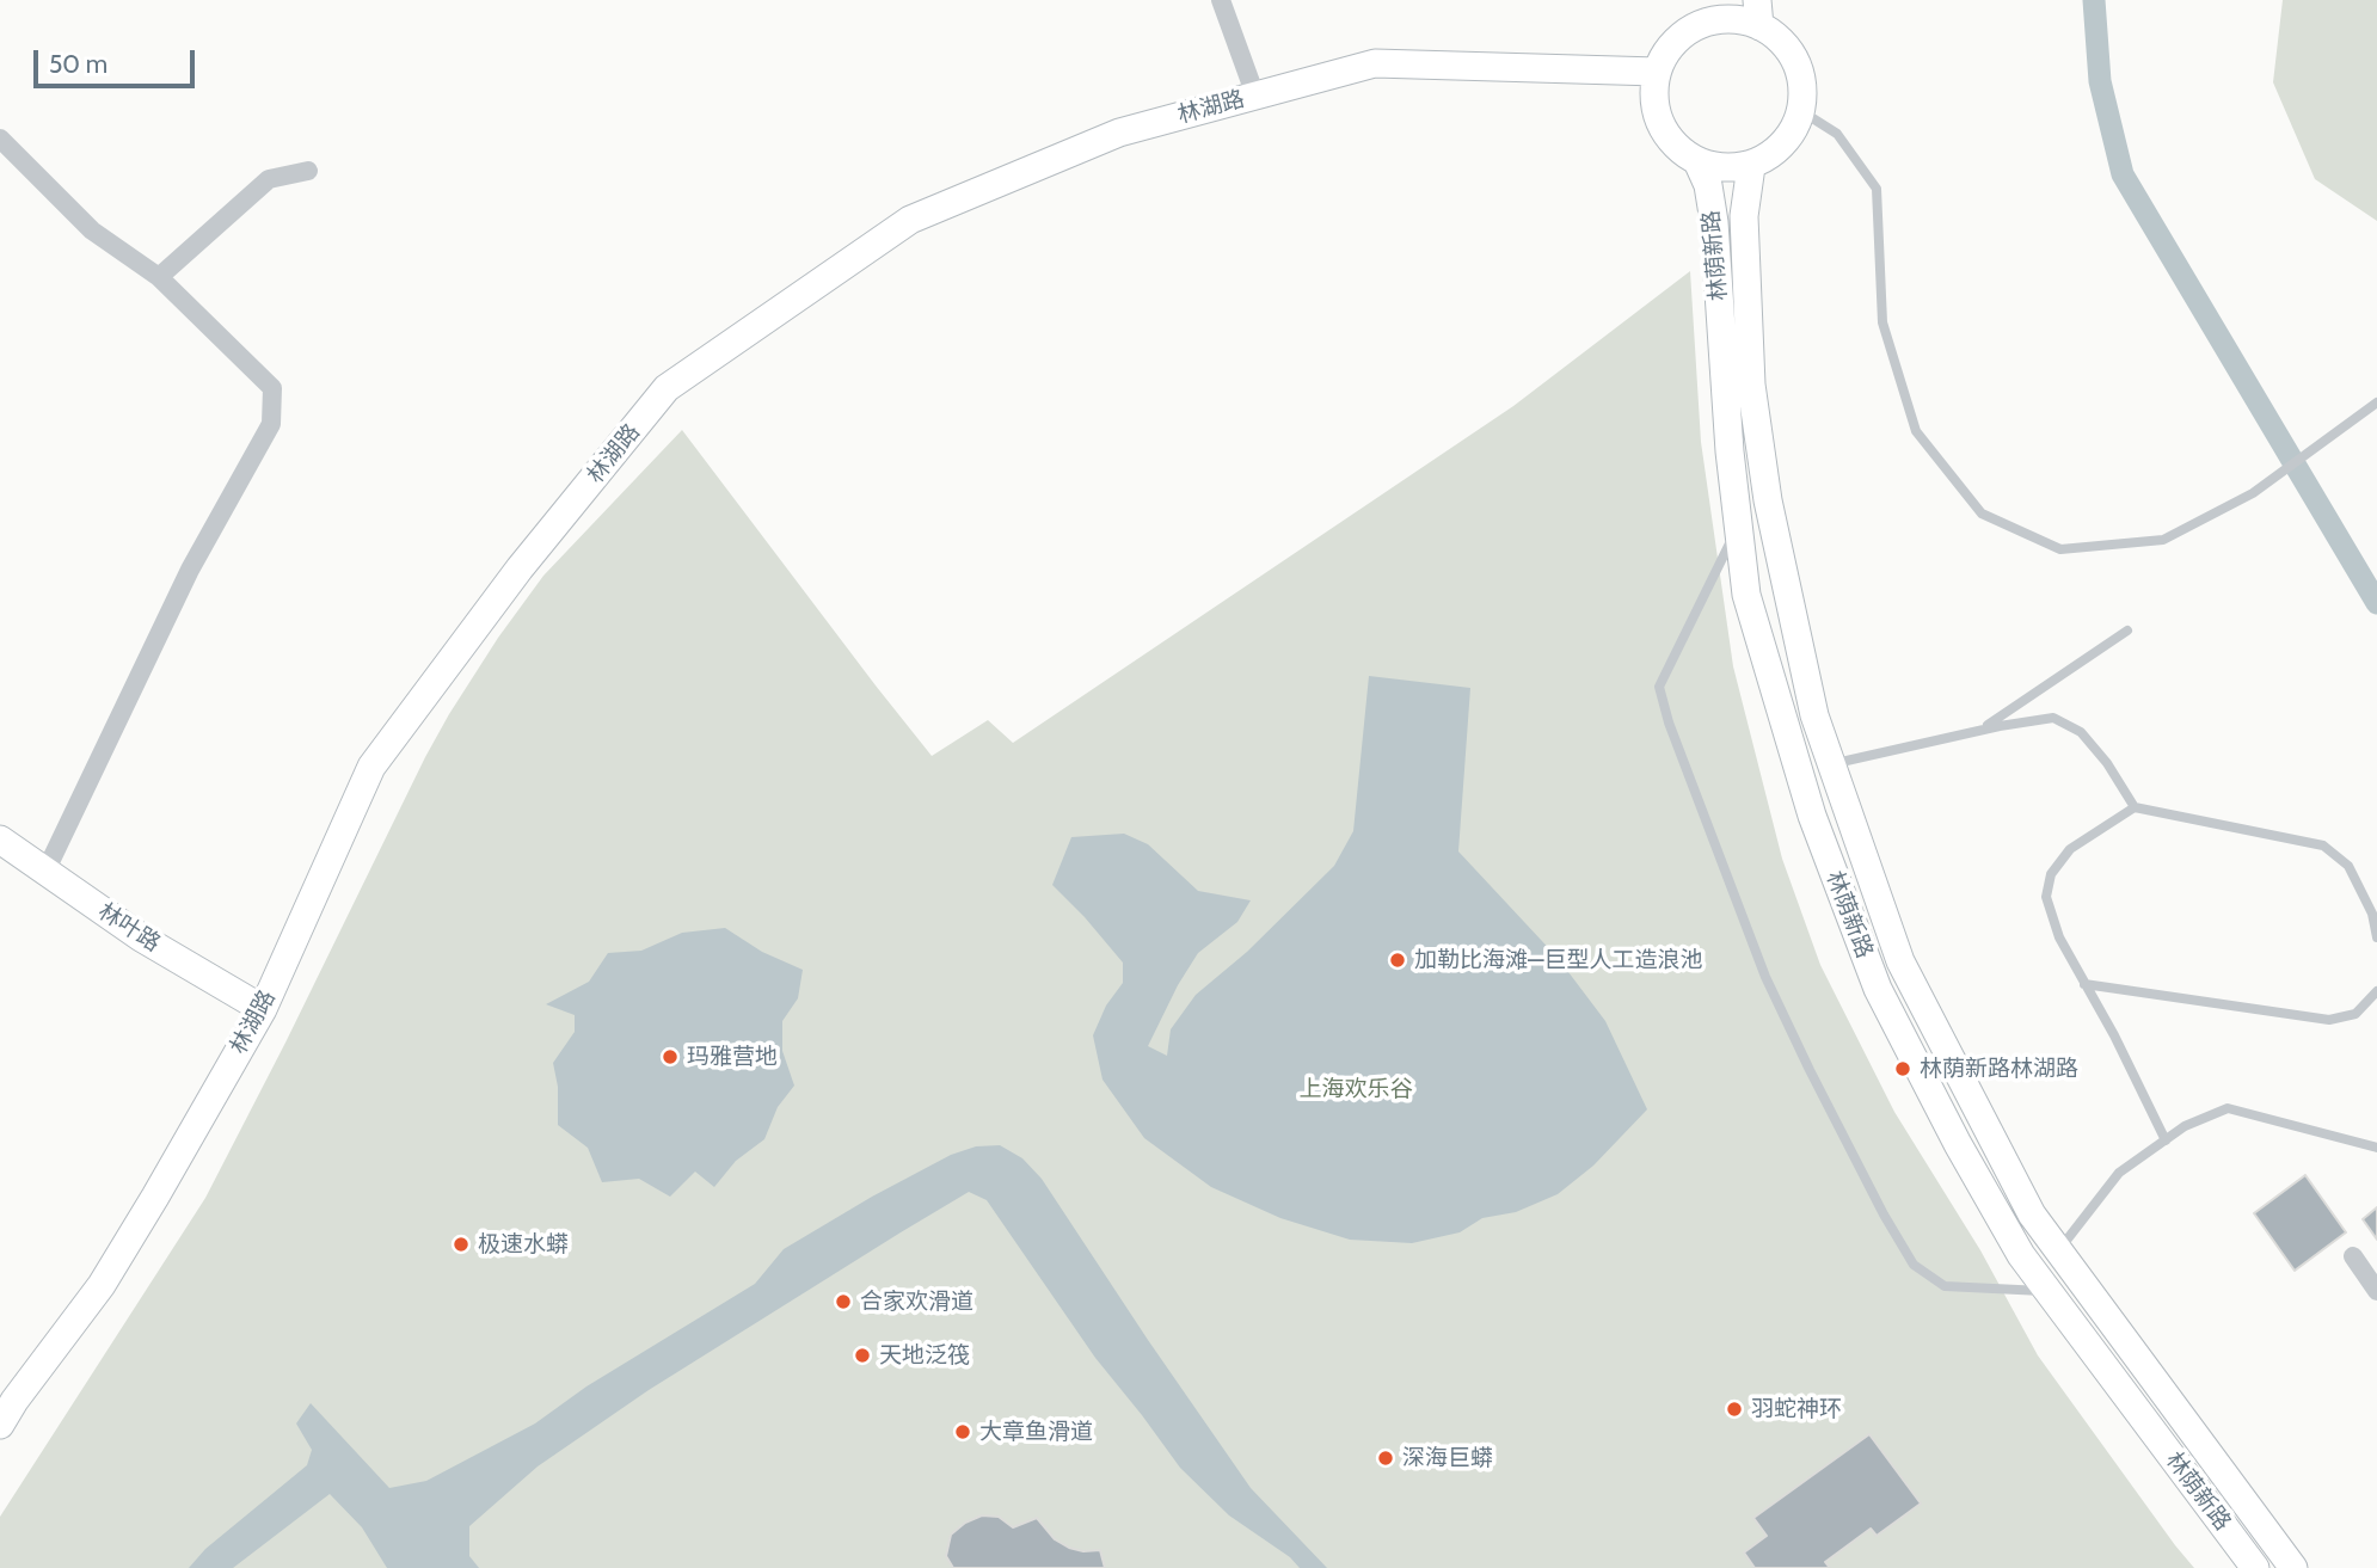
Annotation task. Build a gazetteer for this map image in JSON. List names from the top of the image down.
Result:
{
  "streets": {
    "main road": ["林湖路", "林荫新路", "林叶路"]
  },
  "crossings": [
    ["林湖路", "林荫新路"],
    ["林湖路", "林叶路"]
  ],
  "parks": ["上海欢乐谷"],
  "places": [
    "加勒比海滩—巨型人工造浪池",
    "玛雅营地",
    "林荫新路林湖路",
    "极速水蟒",
    "合家欢滑道",
    "天地泛筏",
    "羽蛇神环",
    "大章鱼滑道",
    "深海巨蟒"
  ],
  "scale_bar": "50 m"
}
